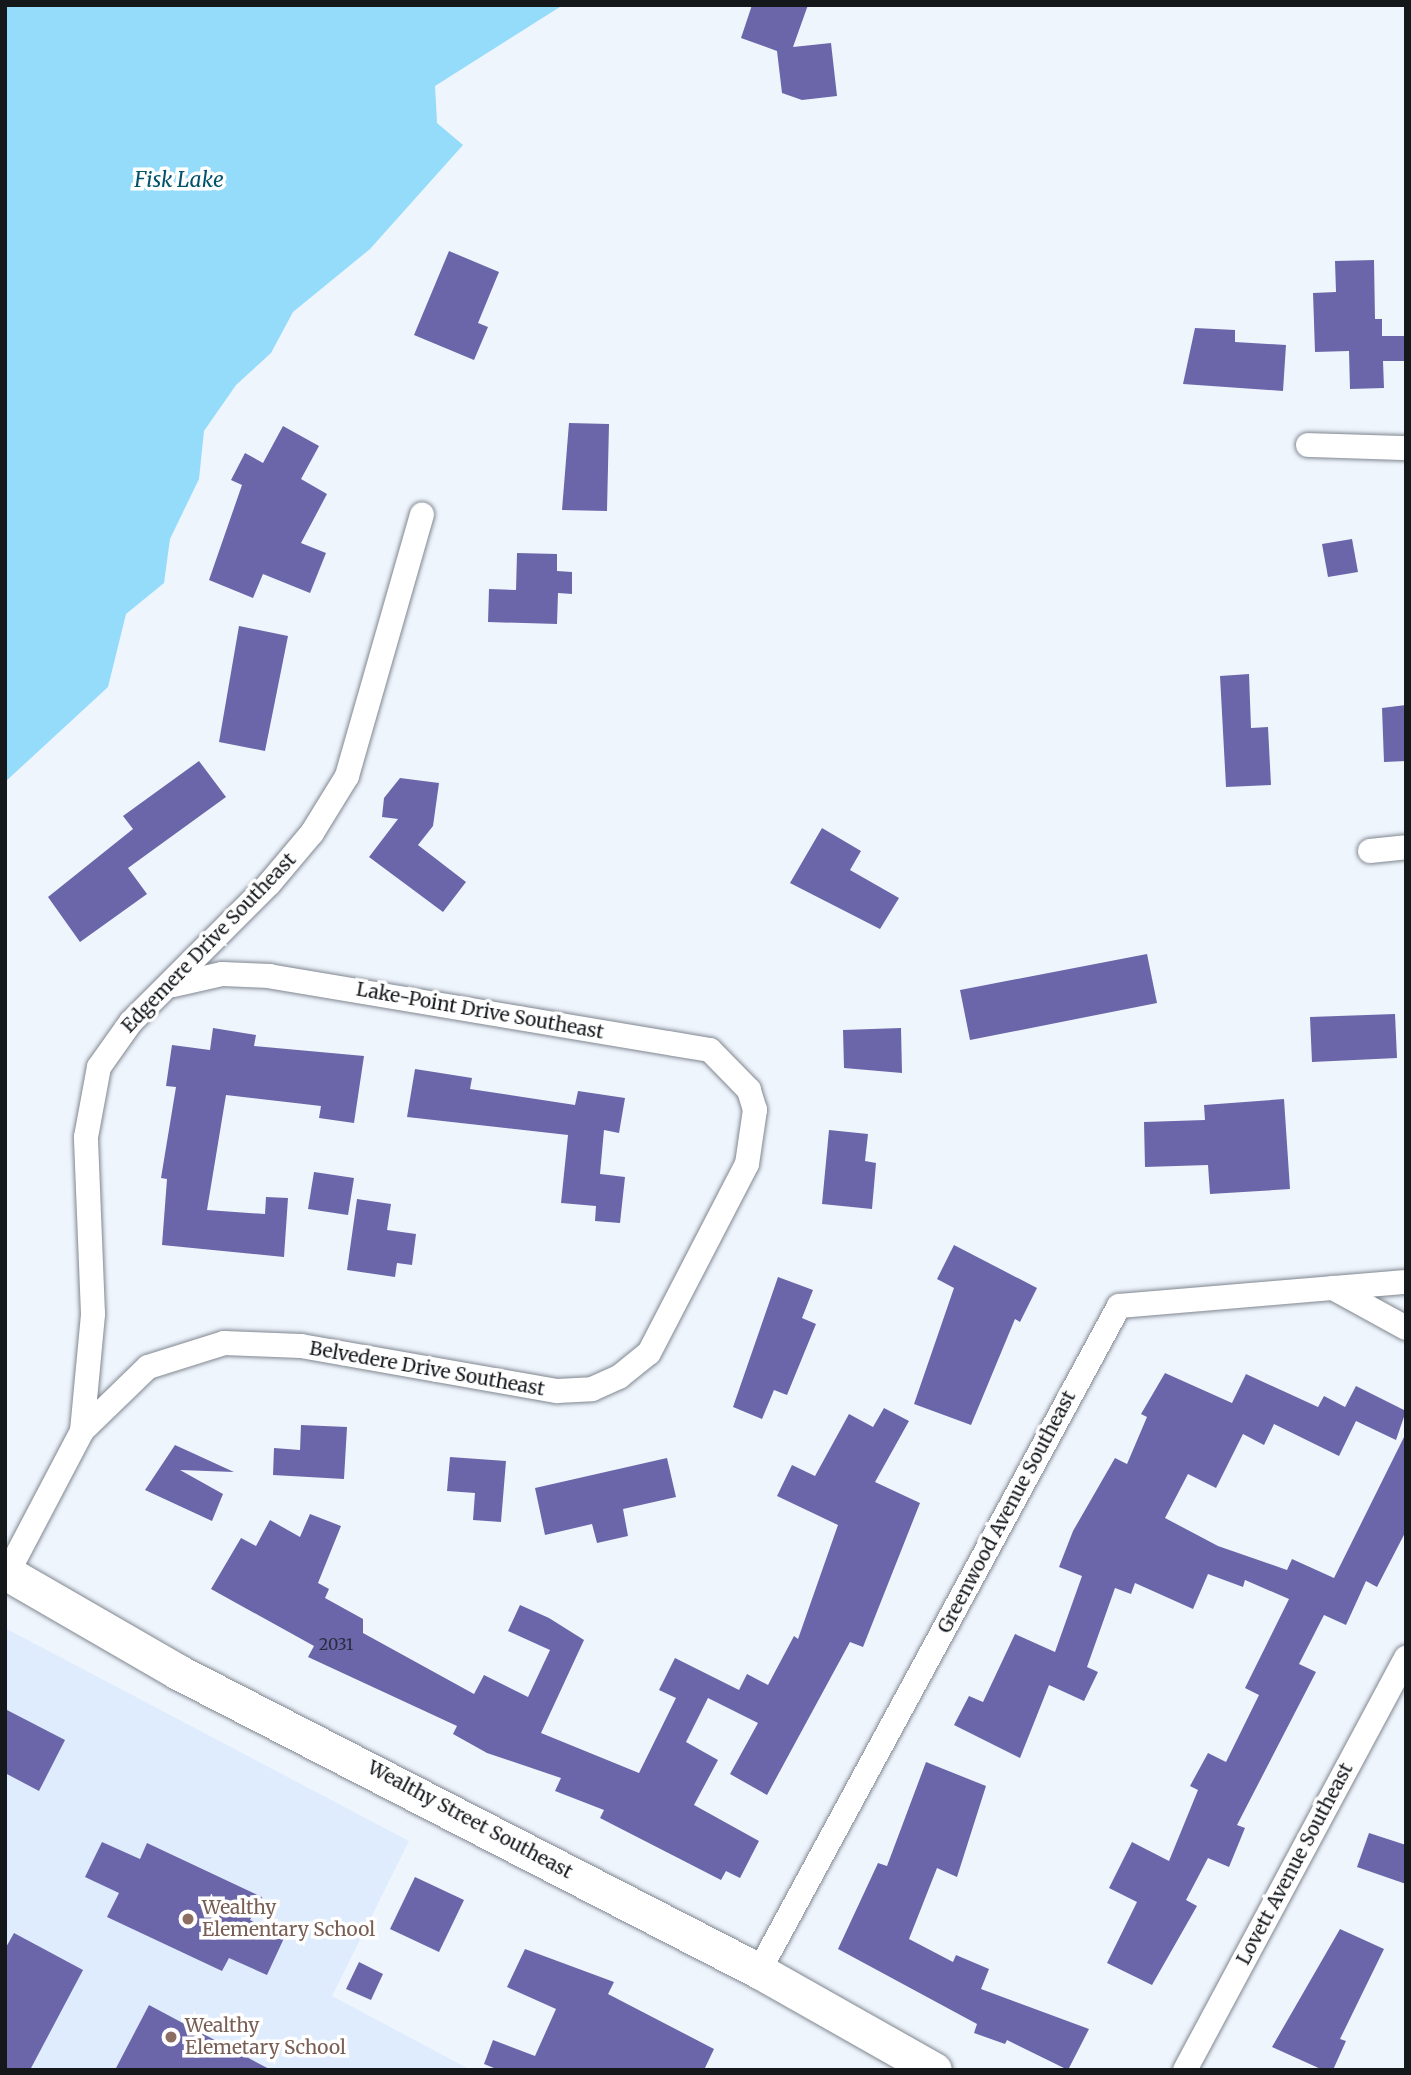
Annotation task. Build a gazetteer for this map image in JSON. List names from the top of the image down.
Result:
{
  "streets": {
    "main road": ["Wealthy Street Southeast"],
    "street": [
      "Edgemere Drive Southeast",
      "Lake-Point Drive Southeast",
      "Belvedere Drive Southeast",
      "Greenwood Avenue Southeast",
      "Lovett Avenue Southeast"
    ]
  },
  "crossings": [
    ["Edgemere Drive Southeast", "Lake-Point Drive Southeast"],
    ["Edgemere Drive Southeast", "Belvedere Drive Southeast"],
    ["Lake-Point Drive Southeast", "Belvedere Drive Southeast"],
    ["Greenwood Avenue Southeast", "Wealthy Street Southeast"]
  ],
  "water": ["Fisk Lake"],
  "places": ["Wealthy Elementary School", "Wealthy Elemetary School"],
  "house_numbers": ["2031"]
}
